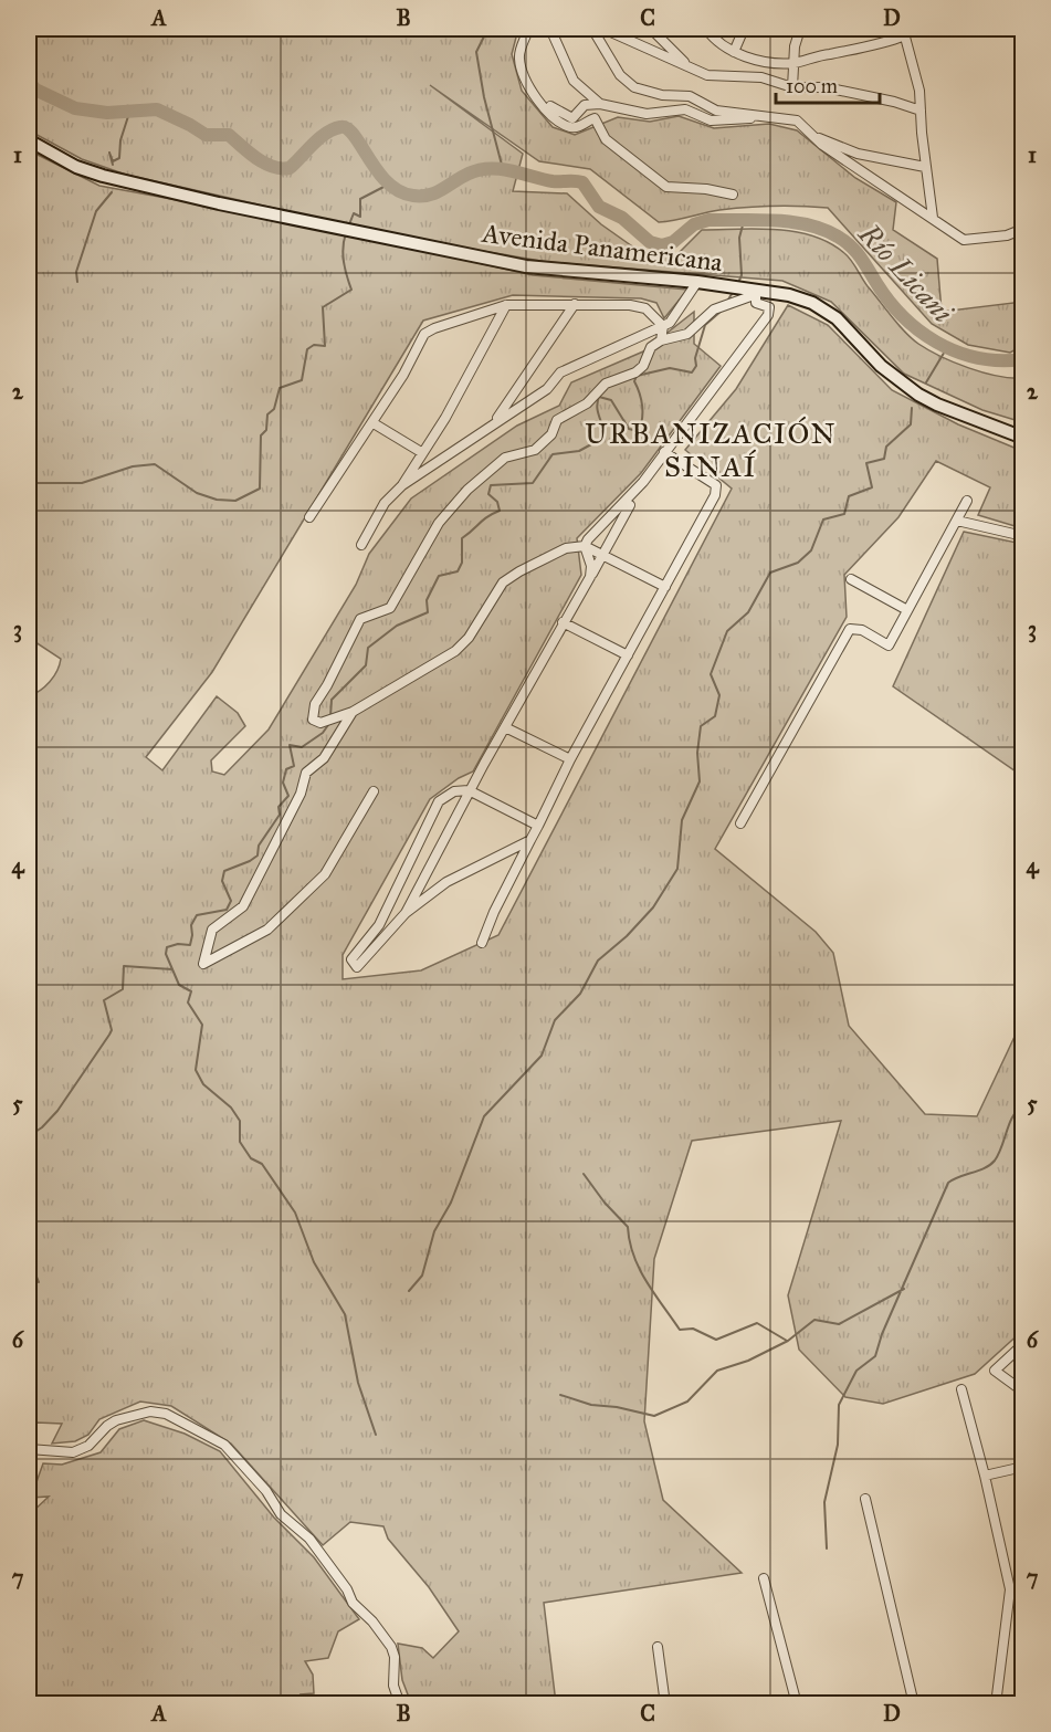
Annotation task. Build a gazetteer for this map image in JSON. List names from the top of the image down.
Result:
{
  "streets": {
    "main road": ["Avenida Panamericana"]
  },
  "districts": ["URBANIZACIÓN SINAÍ"],
  "water": ["Río Licani"],
  "scale_bar": "100 m",
  "grid": {
    "columns": [
      "A",
      "B",
      "C",
      "D"
    ],
    "rows": [
      "1",
      "2",
      "3",
      "4",
      "5",
      "6",
      "7"
    ]
  }
}
